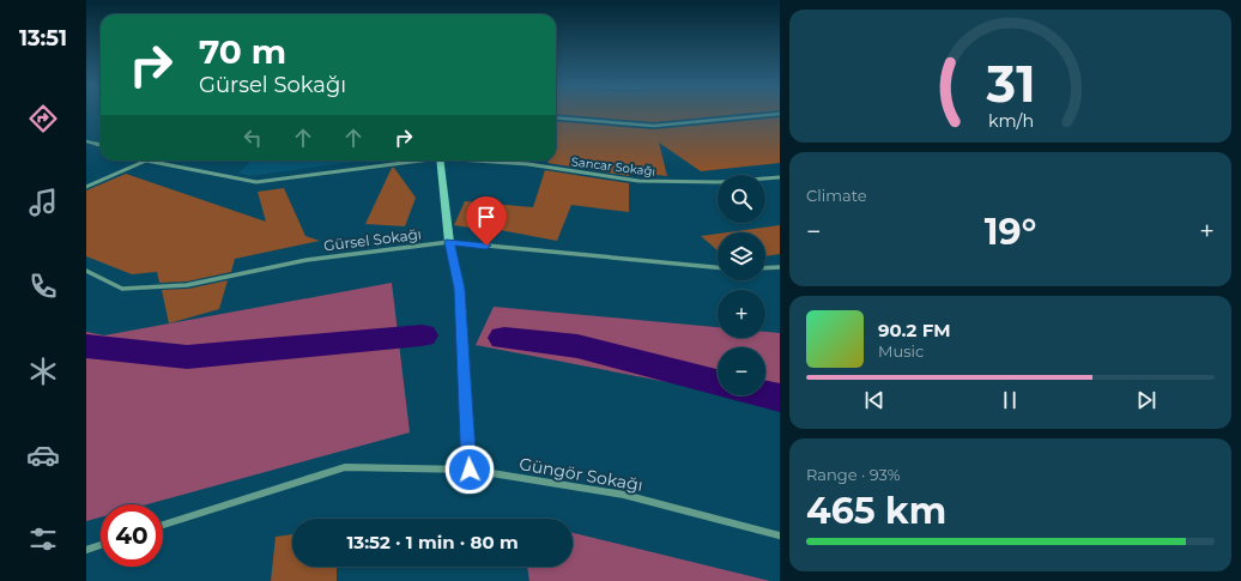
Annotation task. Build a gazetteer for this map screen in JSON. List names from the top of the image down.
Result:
{
  "streets": {
    "street": ["Sancar Sokağı", "Gürsel Sokağı", "Güngör Sokağı"]
  },
  "page": {
    "tabs": "13:51",
    "turn": ["70 m", "Gürsel Sokağı"],
    "tile": [
      "Climate",
      ["Range · 93%", "465 km"]
    ],
    "map_buttons": ["+", "−"],
    "heat": ["−", "19°", "+"],
    "song": ["90.2 FM", "Music"],
    "limit": "40",
    "trip": "13:52 · 1 min · 80 m",
    "gauge": ["31", "km/h"]
  }
}
